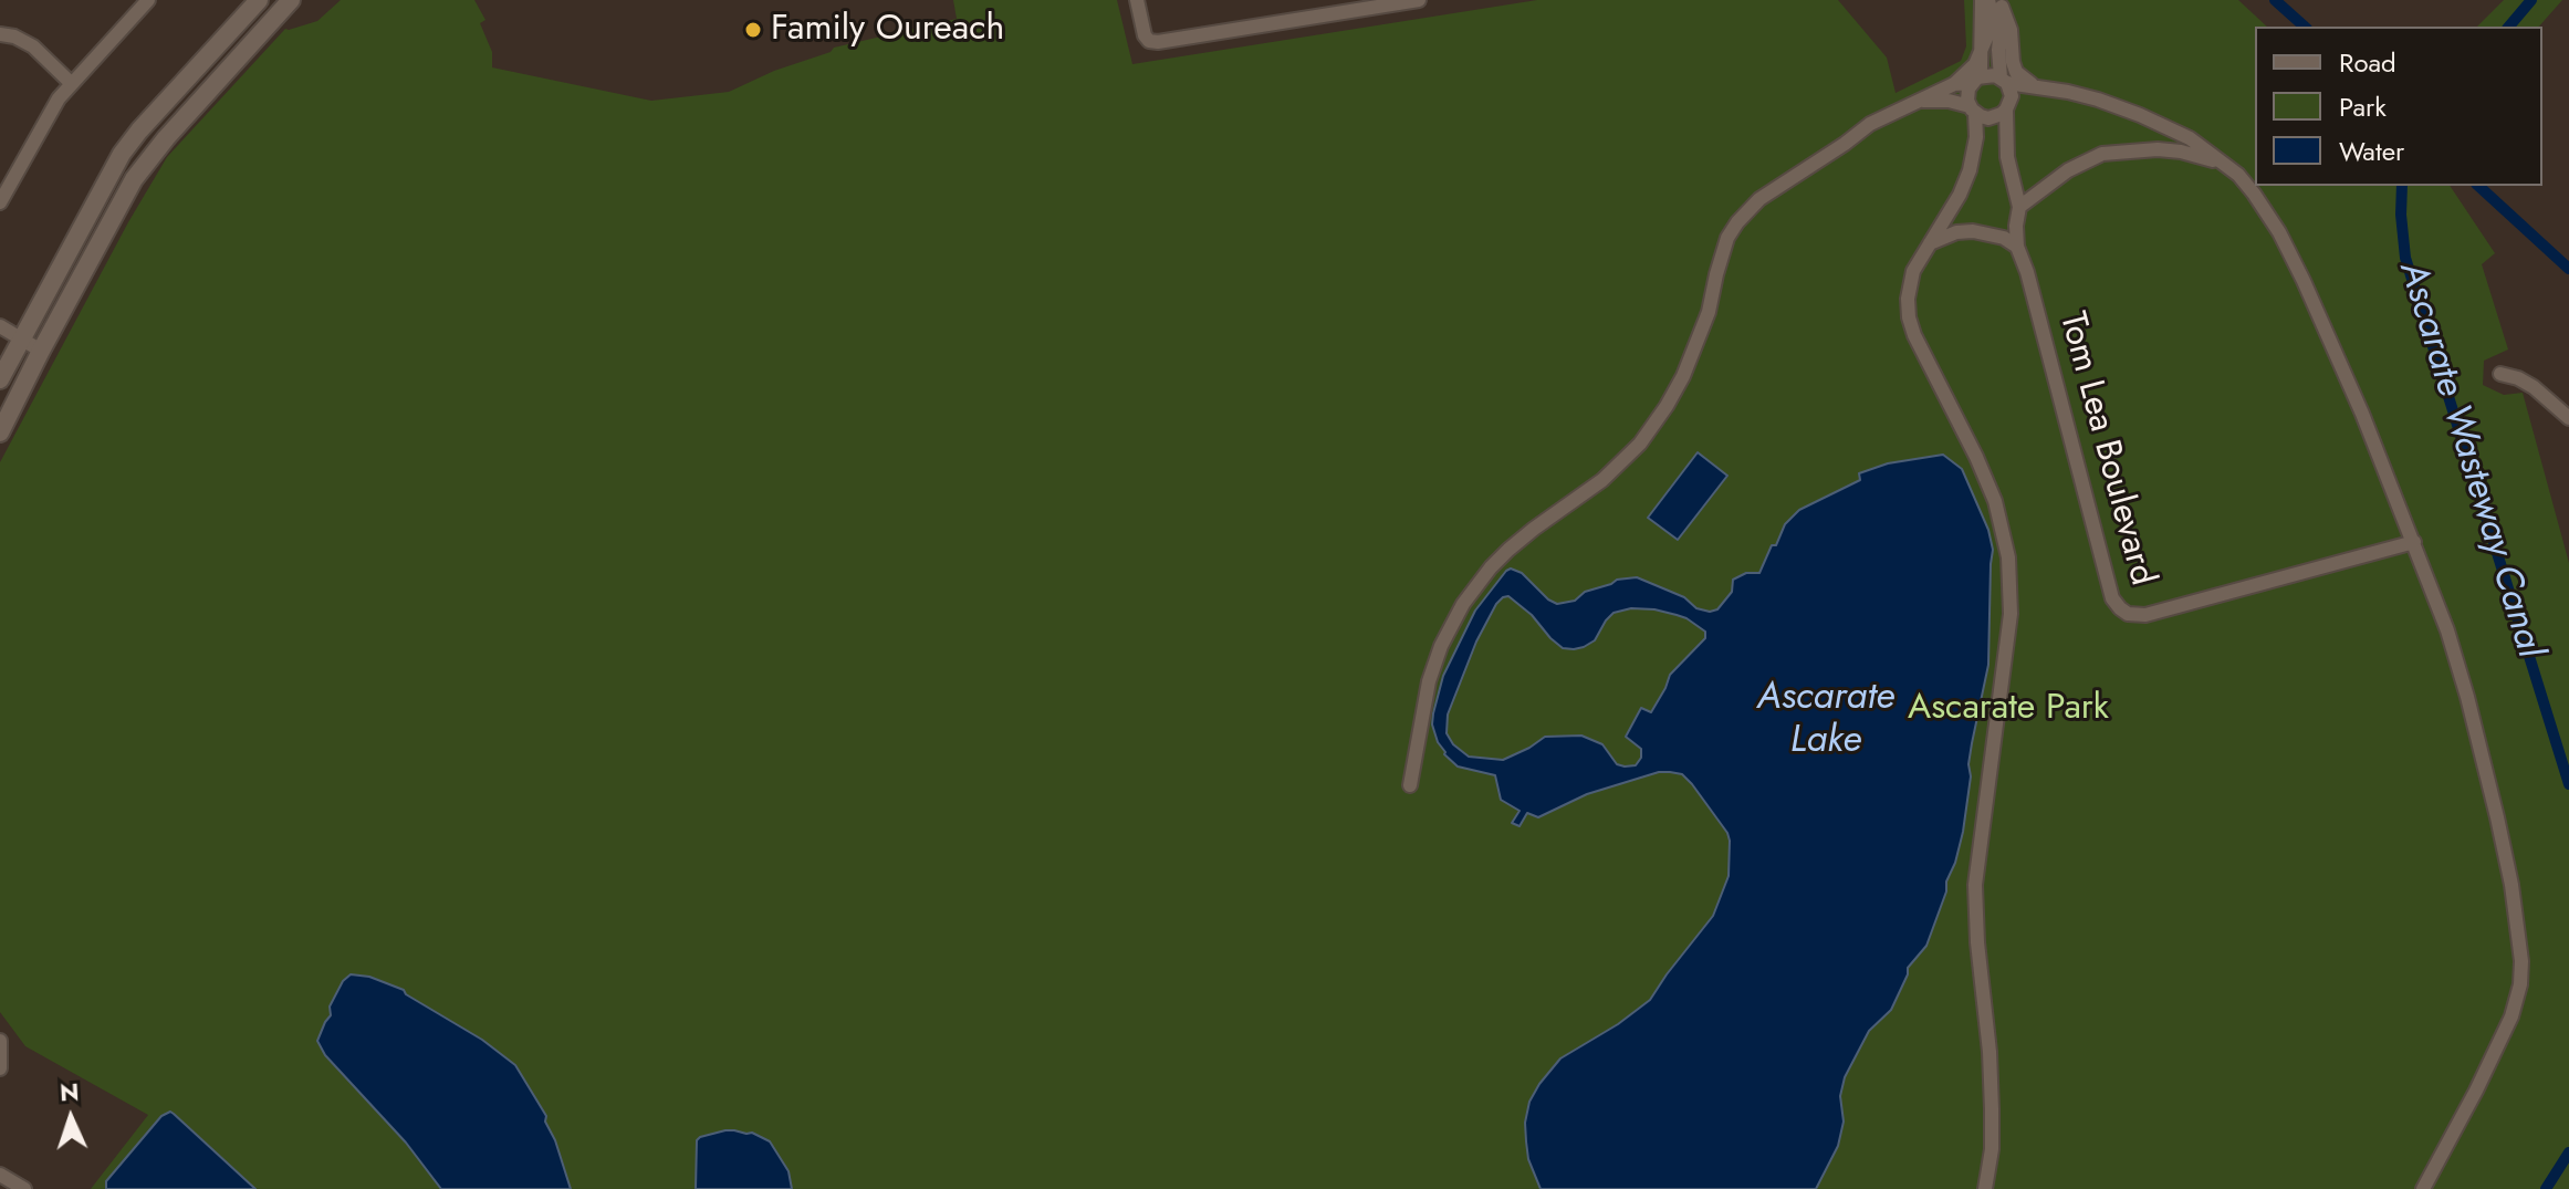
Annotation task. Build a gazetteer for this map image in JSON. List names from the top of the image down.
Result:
{
  "streets": {
    "street": ["Tom Lea Boulevard"]
  },
  "water": ["Ascarate Wasteway Canal", "Ascarate Lake"],
  "parks": ["Ascarate Park"],
  "places": ["Family Oureach"],
  "legend": ["Road", "Park", "Water"],
  "north": "top"
}
